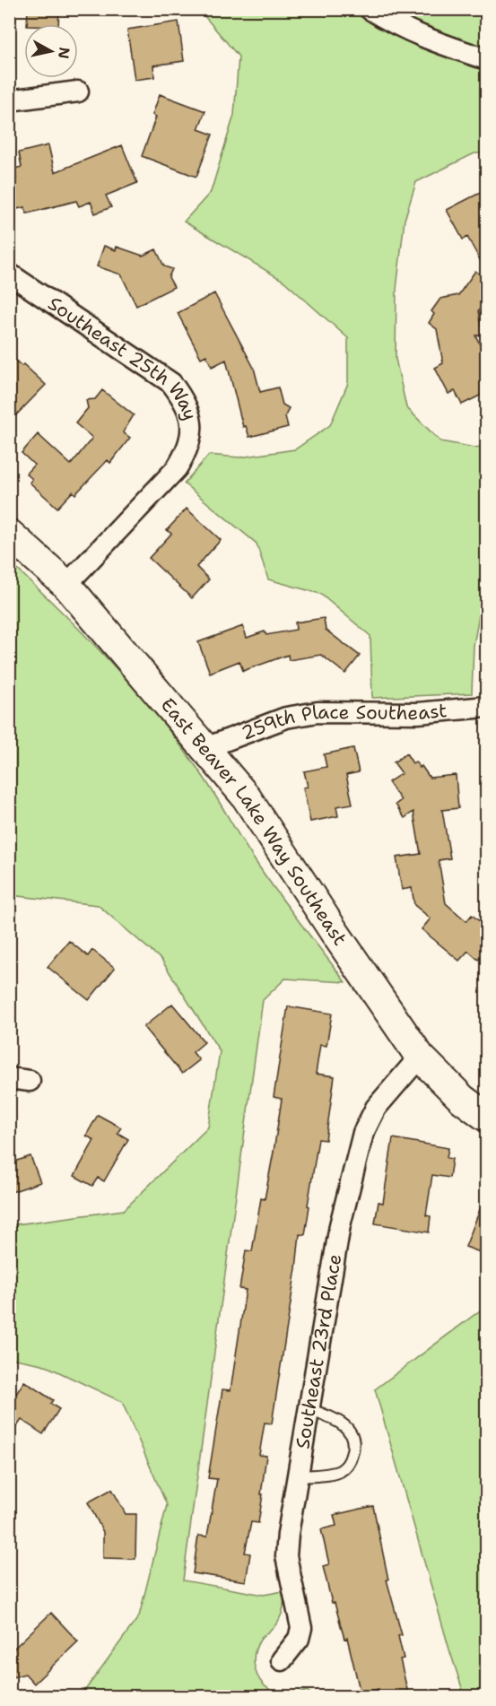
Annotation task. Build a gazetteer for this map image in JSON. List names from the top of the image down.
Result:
{
  "streets": {
    "street": [
      "Southeast 25th Way",
      "259th Place Southeast",
      "East Beaver Lake Way Southeast",
      "Southeast 23rd Place"
    ]
  },
  "crossings": [
    ["Southeast 25th Way", "East Beaver Lake Way Southeast"],
    ["259th Place Southeast", "East Beaver Lake Way Southeast"],
    ["East Beaver Lake Way Southeast", "Southeast 23rd Place"]
  ],
  "north": "right"
}
